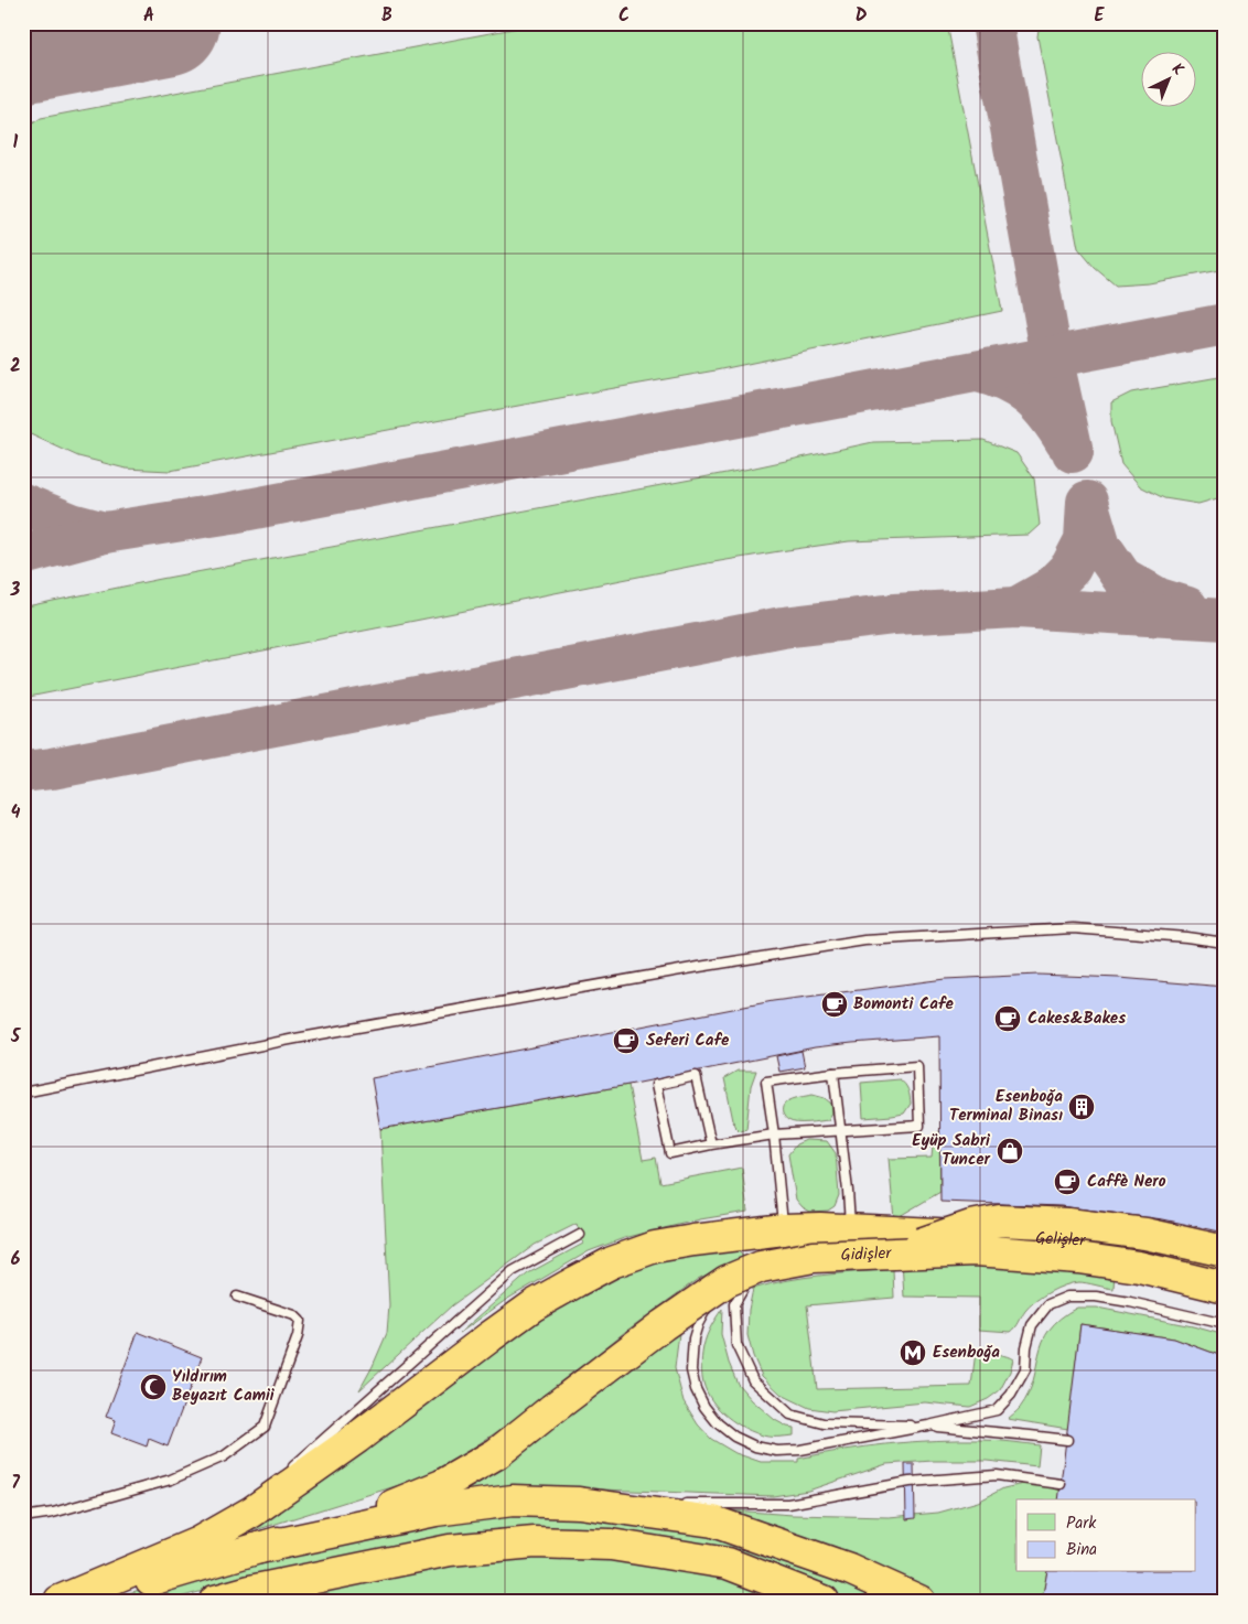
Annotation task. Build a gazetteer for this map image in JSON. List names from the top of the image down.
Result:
{
  "streets": {
    "highway": ["Gelişler", "Gidişler"]
  },
  "crossings": [
    ["Gelişler", "Gidişler"]
  ],
  "places": {
    "cafe": [
      "Bomonti Cafe",
      "Cakes&Bakes",
      "Seferi Cafe",
      "Caffè Nero"
    ],
    "building": ["Esenboğa Terminal Binası"],
    "shop": ["Eyüp Sabri Tuncer"],
    "metro station": ["Esenboğa"],
    "mosque": ["Yıldırım Beyazıt Camii"]
  },
  "legend": ["Park", "Bina"],
  "north": "top right",
  "grid": {
    "columns": [
      "A",
      "B",
      "C",
      "D",
      "E"
    ],
    "rows": [
      "1",
      "2",
      "3",
      "4",
      "5",
      "6",
      "7"
    ]
  }
}
